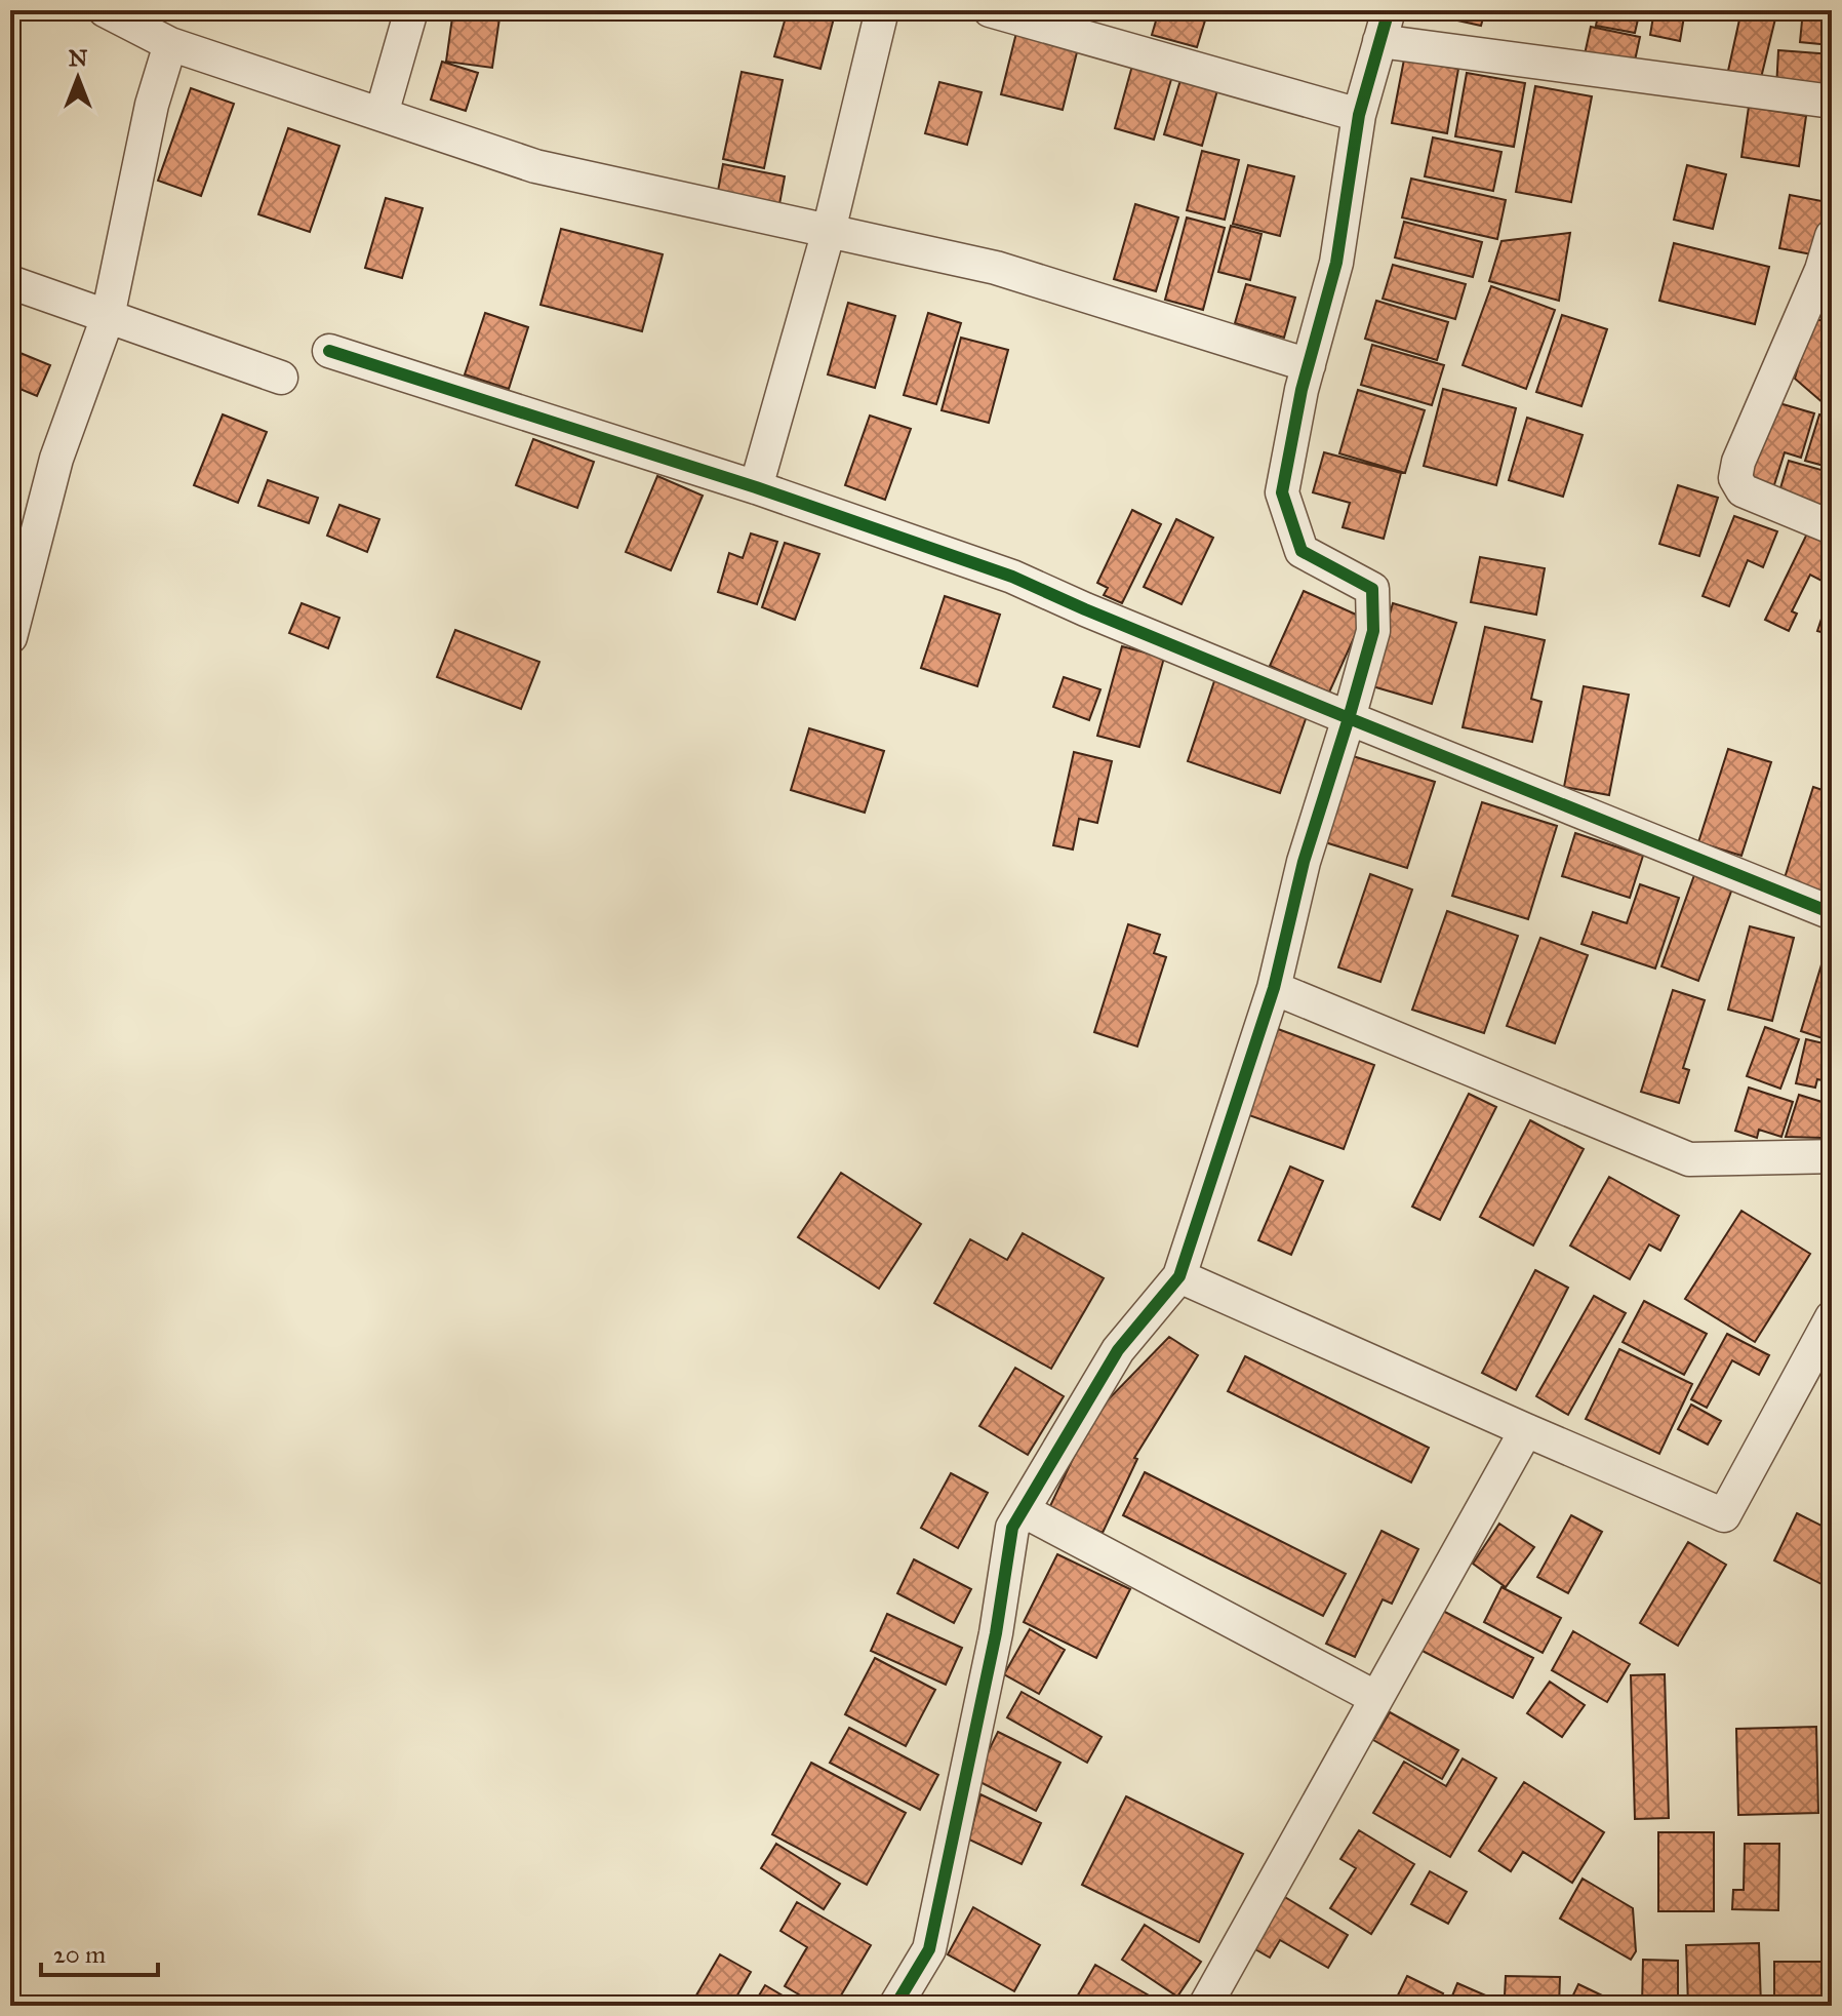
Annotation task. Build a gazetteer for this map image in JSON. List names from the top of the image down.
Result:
{
  "scale_bar": "20 m",
  "north": "top"
}
